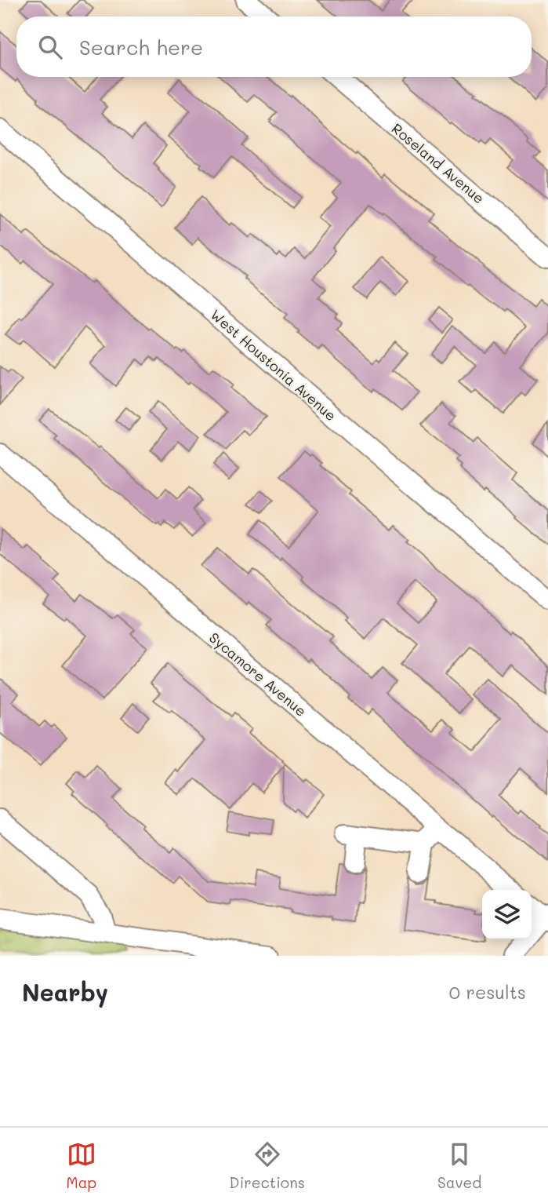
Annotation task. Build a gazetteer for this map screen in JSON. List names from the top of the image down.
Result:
{
  "streets": {
    "street": ["Roseland Avenue", "West Houstonia Avenue", "Sycamore Avenue"]
  },
  "page": {
    "search": "Search here",
    "heading": ["Nearby", "0 results"],
    "nav": ["Map", "Directions", "Saved"]
  }
}
